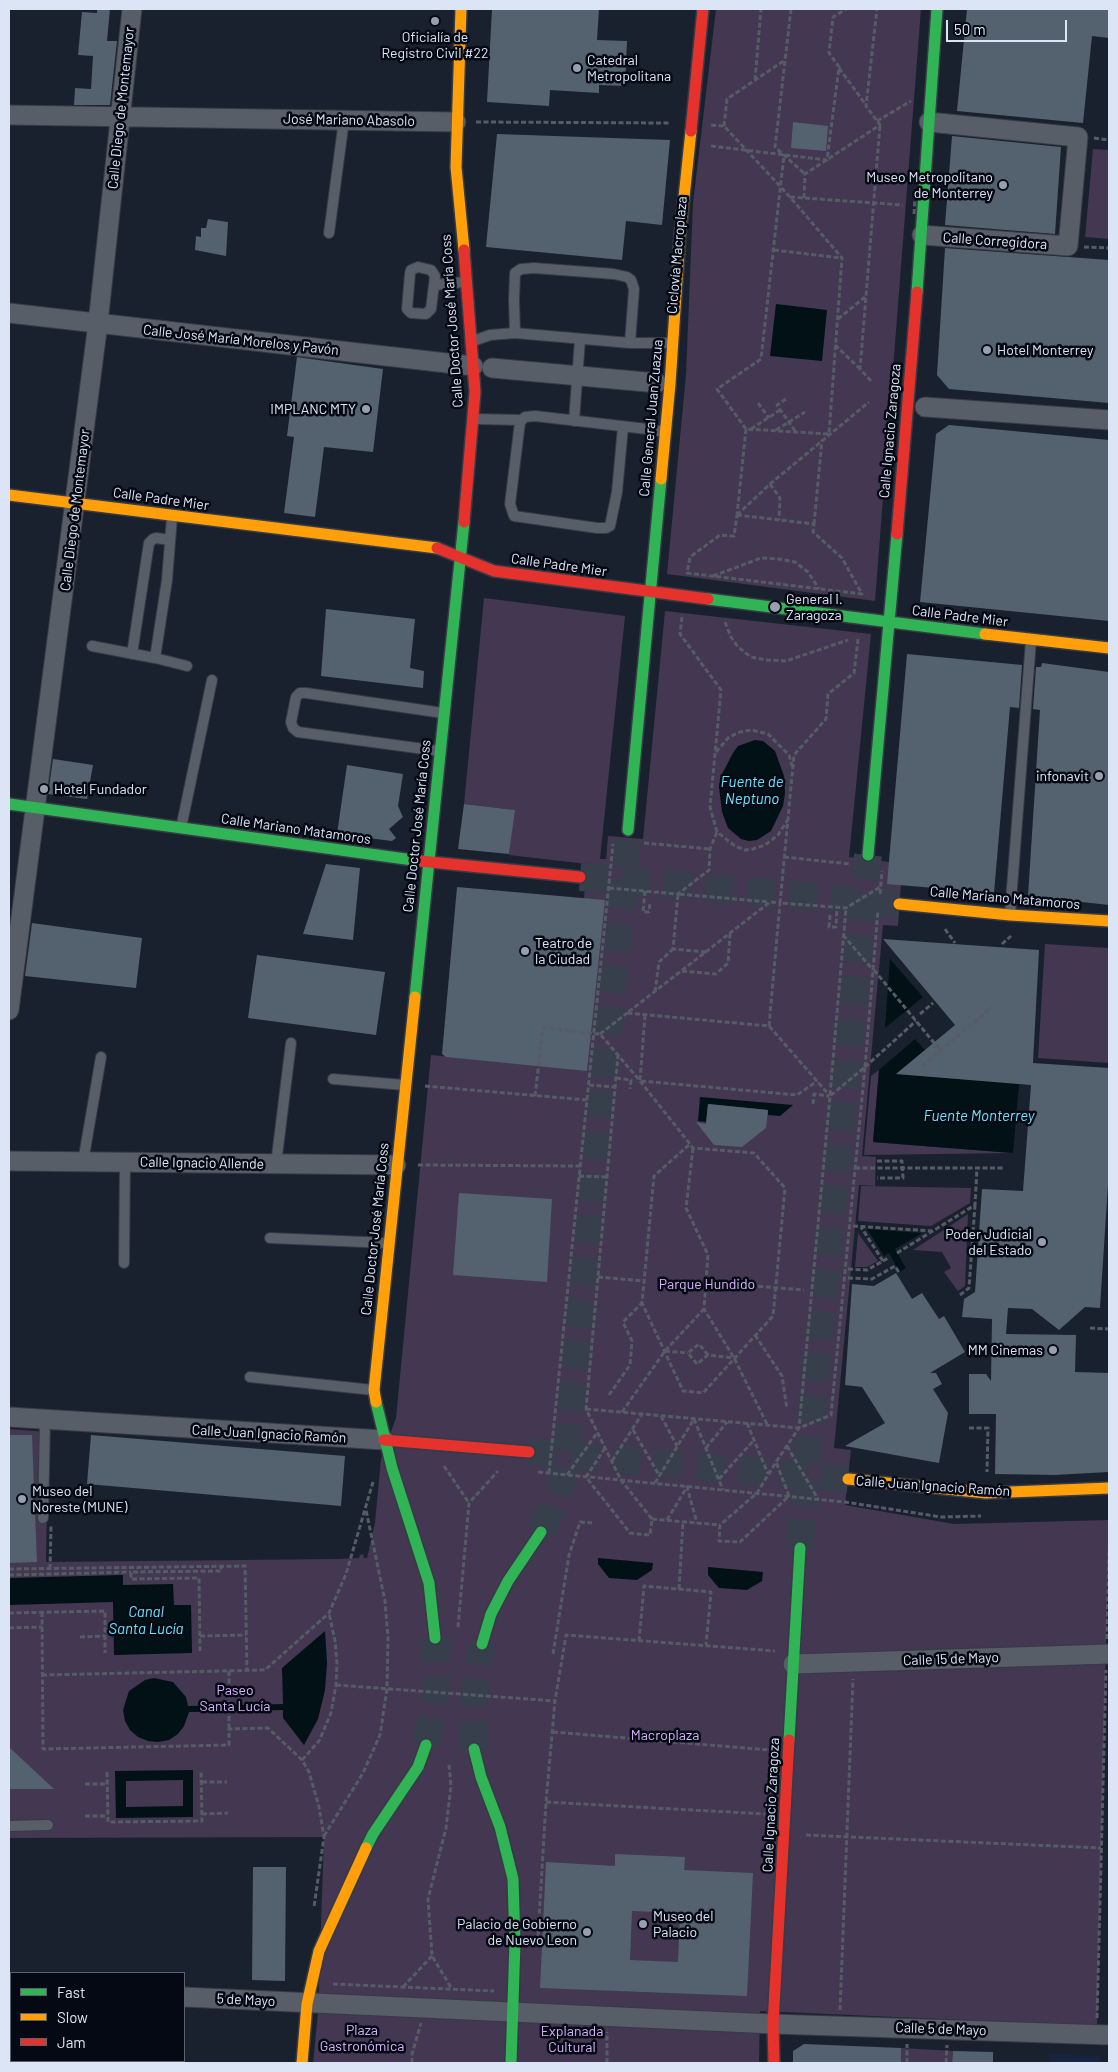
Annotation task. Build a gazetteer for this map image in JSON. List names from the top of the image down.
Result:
{
  "streets": {
    "street": [
      "Calle Diego de Montemayor",
      "José Mariano Abasolo",
      "Calle Corregidora",
      "Calle Doctor José María Coss",
      "Calle José María Morelos y Pavón",
      "Calle General Juan Zuazua",
      "Calle Ignacio Zaragoza",
      "Calle Padre Mier",
      "Calle Mariano Matamoros",
      "Calle Ignacio Allende",
      "Calle Juan Ignacio Ramón",
      "Calle 15 de Mayo",
      "5 de Mayo",
      "Calle 5 de Mayo"
    ]
  },
  "crossings": [
    ["Calle Diego de Montemayor", "José Mariano Abasolo"],
    ["Calle Diego de Montemayor", "Calle José María Morelos y Pavón"],
    ["Calle Diego de Montemayor", "Calle Padre Mier"],
    ["Calle Diego de Montemayor", "Calle Mariano Matamoros"],
    ["José Mariano Abasolo", "Calle Doctor José María Coss"],
    ["Calle Corregidora", "Calle Ignacio Zaragoza"],
    ["Calle Doctor José María Coss", "Calle José María Morelos y Pavón"],
    ["Calle Doctor José María Coss", "Calle Padre Mier"],
    ["Calle Doctor José María Coss", "Calle Mariano Matamoros"],
    ["Calle Doctor José María Coss", "Calle Ignacio Allende"],
    ["Calle Doctor José María Coss", "Calle Juan Ignacio Ramón"],
    ["Calle General Juan Zuazua", "Calle Padre Mier"],
    ["Calle Ignacio Zaragoza", "Calle Padre Mier"],
    ["Calle Ignacio Zaragoza", "Calle 15 de Mayo"],
    ["Calle Ignacio Zaragoza", "Calle 5 de Mayo"],
    ["5 de Mayo", "Calle 5 de Mayo"]
  ],
  "water": ["Fuente de Neptuno", "Fuente Monterrey", "Canal Santa Lucía"],
  "parks": [
    "Parque Hundido",
    "Paseo Santa Lucía",
    "Macroplaza",
    "Plaza Gastronómica",
    "Explanada Cultural"
  ],
  "places": [
    "Oficialía de Registro Civil #22",
    "Catedral Metropolitana",
    "Museo Metropolitano de Monterrey",
    "Hotel Monterrey",
    "IMPLANC MTY",
    "General I. Zaragoza",
    "infonavit",
    "Hotel Fundador",
    "Teatro de la Ciudad",
    "Poder Judicial del Estado",
    "MM Cinemas",
    "Museo del Noreste (MUNE)",
    "Museo del Palacio",
    "Palacio de Gobierno de Nuevo Leon"
  ],
  "legend": ["Fast", "Slow", "Jam"],
  "scale_bar": "50 m"
}
